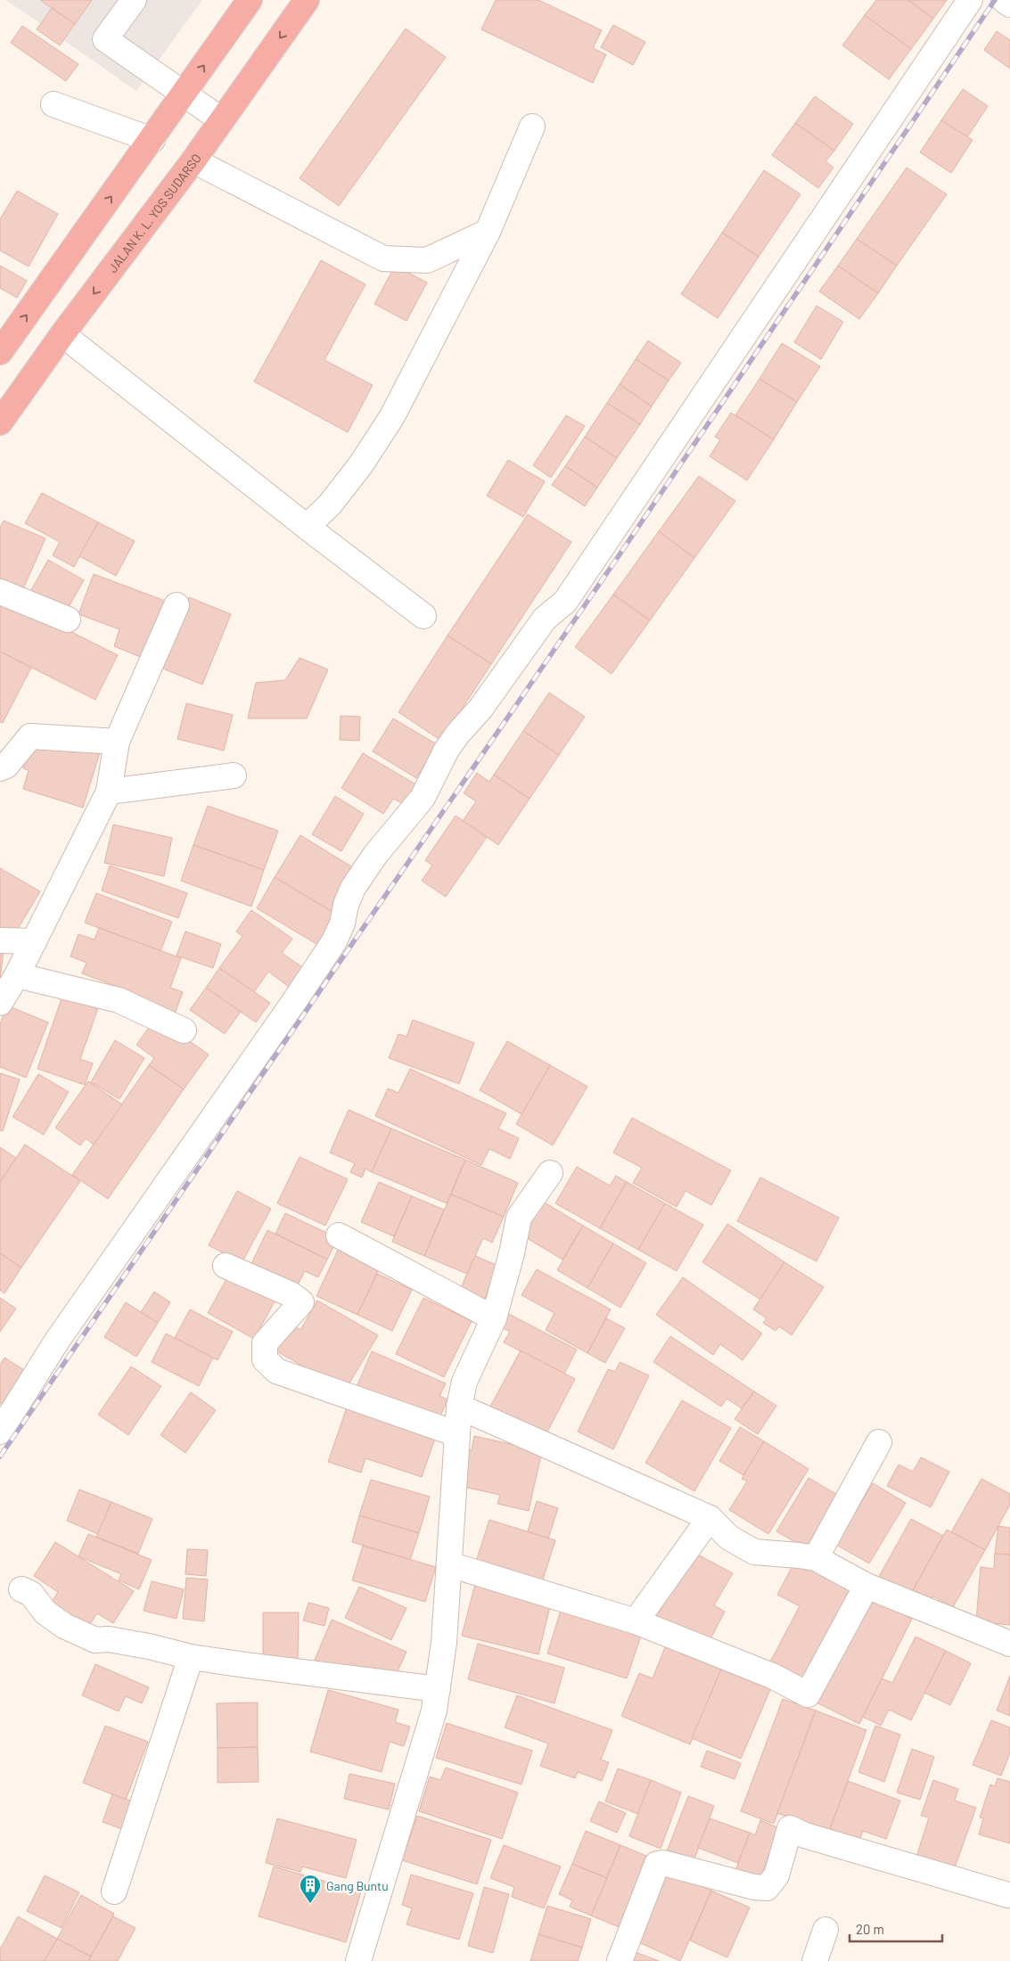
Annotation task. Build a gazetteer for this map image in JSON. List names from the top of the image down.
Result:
{
  "streets": {
    "highway": ["JALAN K. L. YOS SUDARSO"]
  },
  "places": {
    "building": ["Gang Buntu"]
  },
  "scale_bar": "20 m"
}
